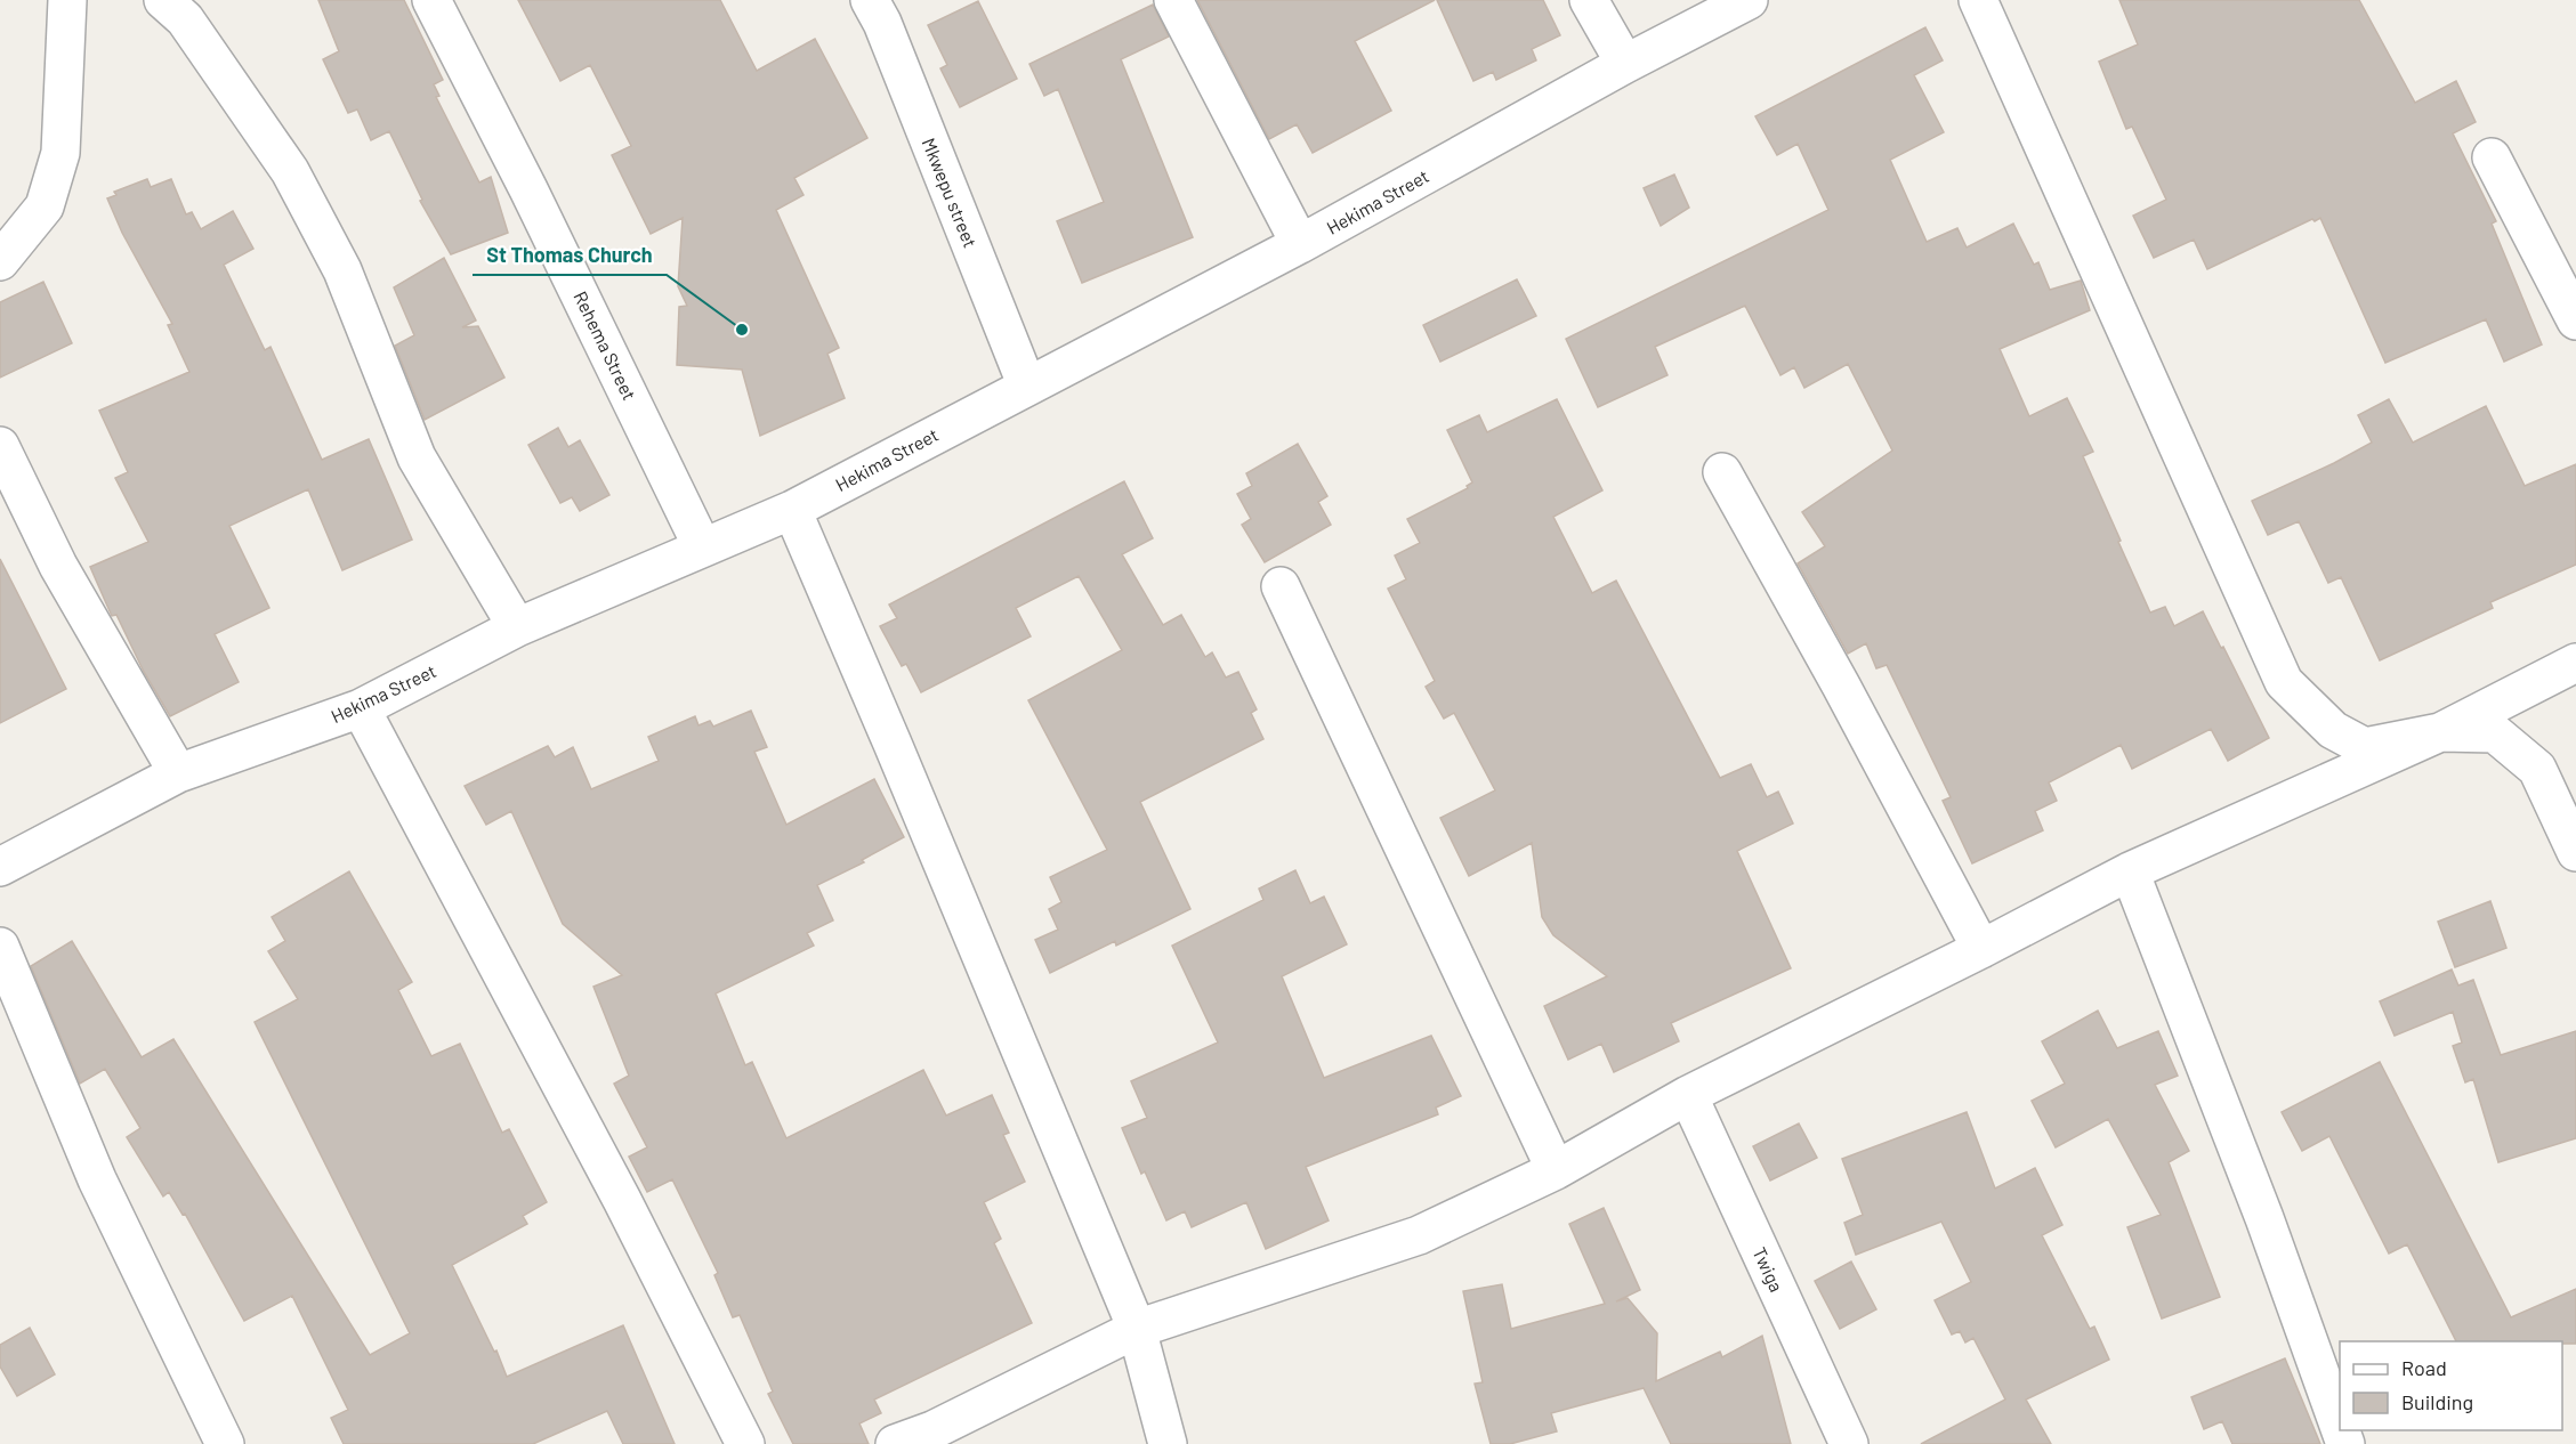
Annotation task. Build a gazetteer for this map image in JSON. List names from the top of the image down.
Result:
{
  "streets": {
    "street": [
      "Mkwepu street",
      "Hekima Street",
      "Rehema Street",
      "Twiga"
    ]
  },
  "crossings": [
    ["Mkwepu street", "Hekima Street"],
    ["Hekima Street", "Rehema Street"]
  ],
  "places": ["St Thomas Church"],
  "legend": ["Road", "Building"]
}
